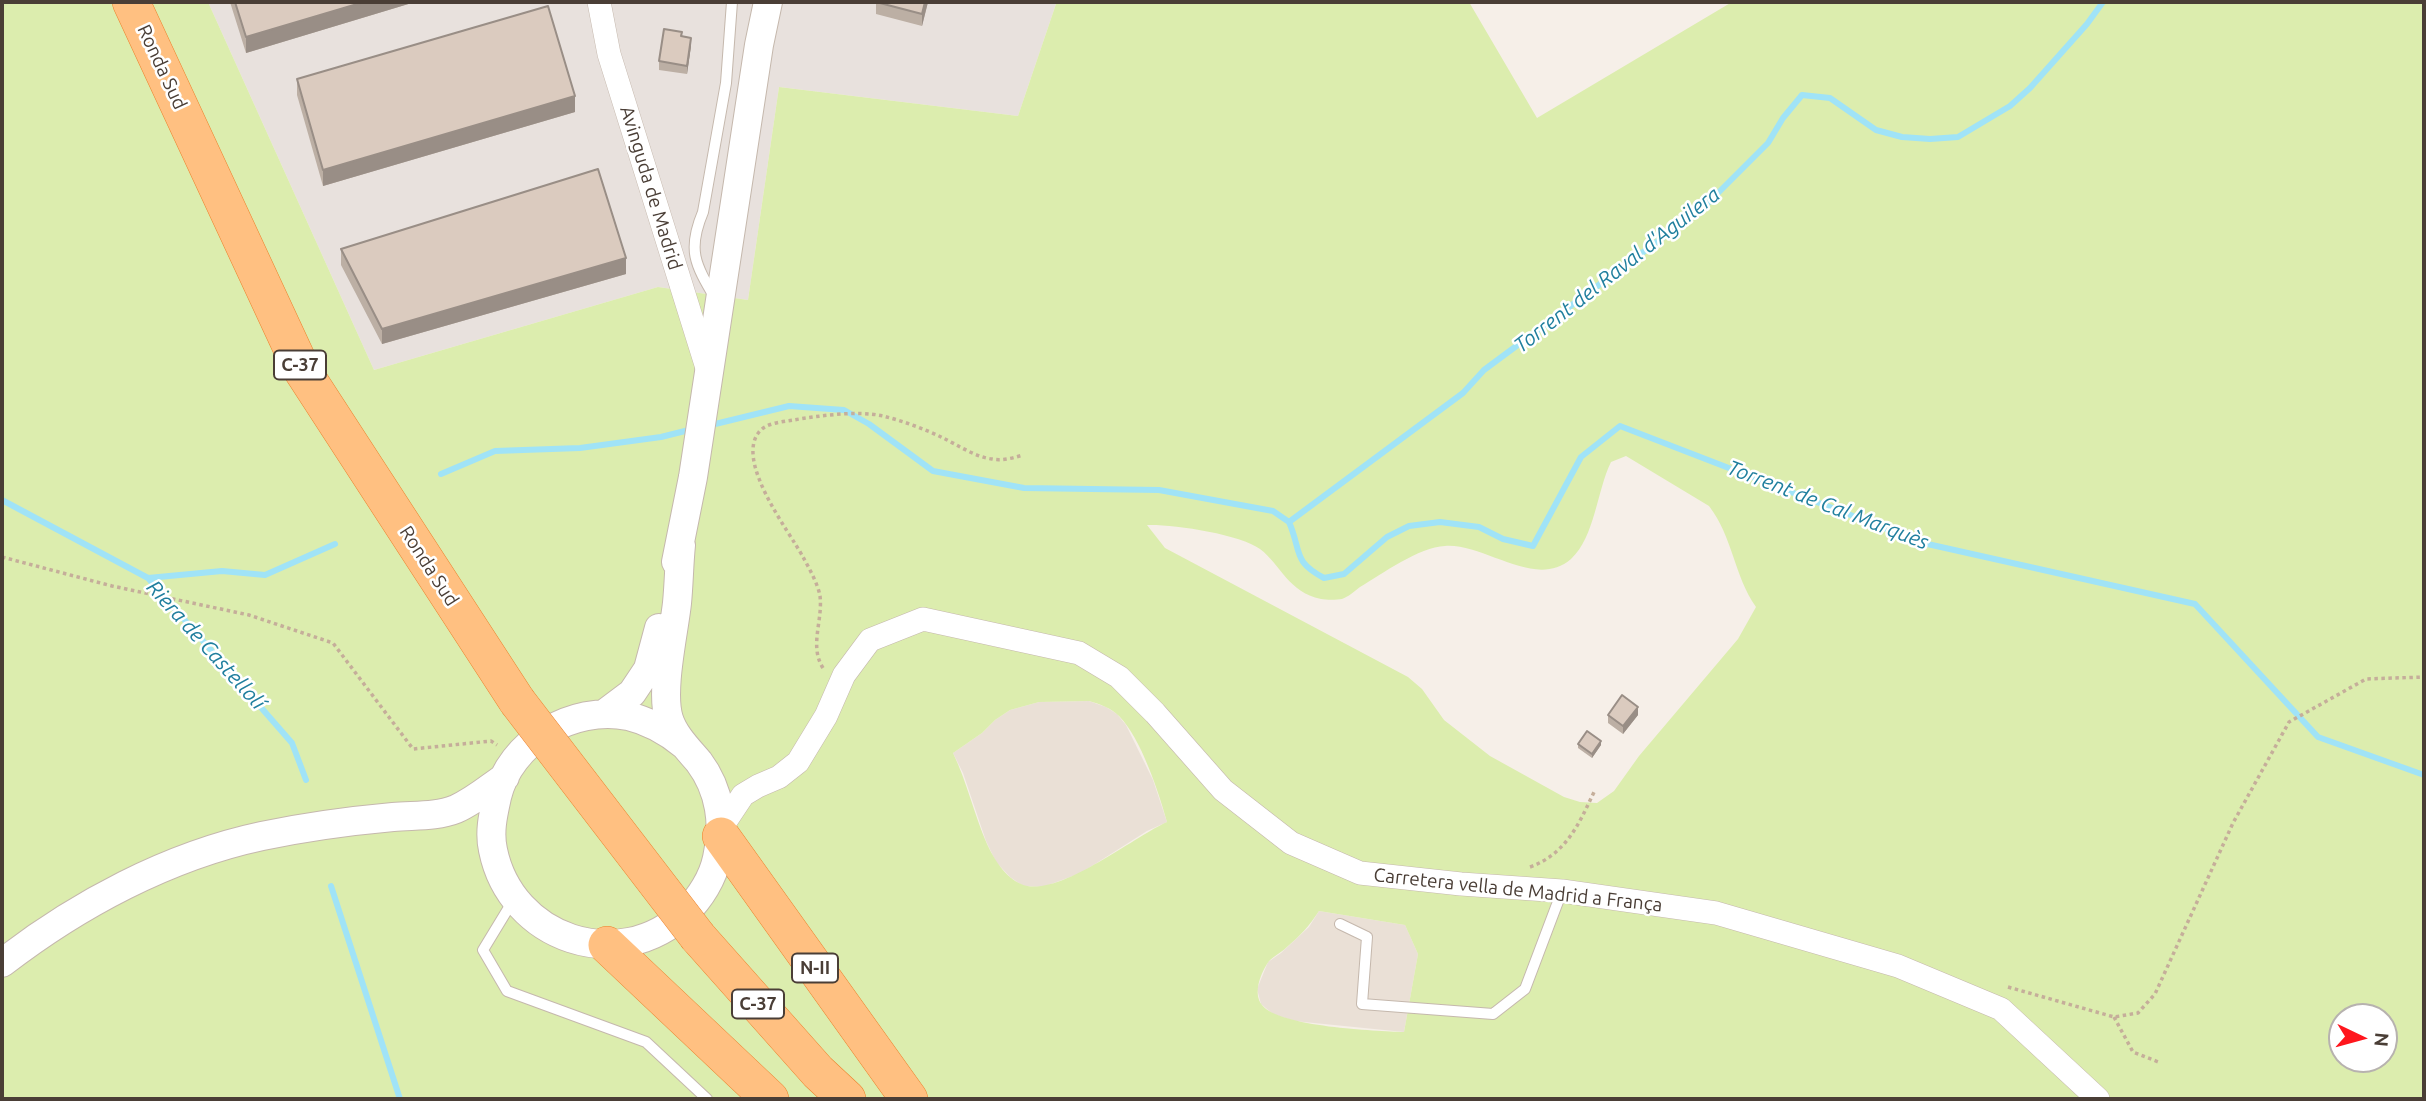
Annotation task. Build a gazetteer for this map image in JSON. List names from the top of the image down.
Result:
{
  "streets": {
    "highway": ["Ronda Sud", "C-37", "N-II"],
    "street": ["Avinguda de Madrid", "Carretera vella de Madrid a França"]
  },
  "crossings": [
    ["Avinguda de Madrid", "N-II"],
    ["Carretera vella de Madrid a França", "N-II"]
  ],
  "water": ["Torrent del Raval d'Aguilera", "Torrent de Cal Marquès", "Riera de Castellolí"],
  "north": "right"
}
